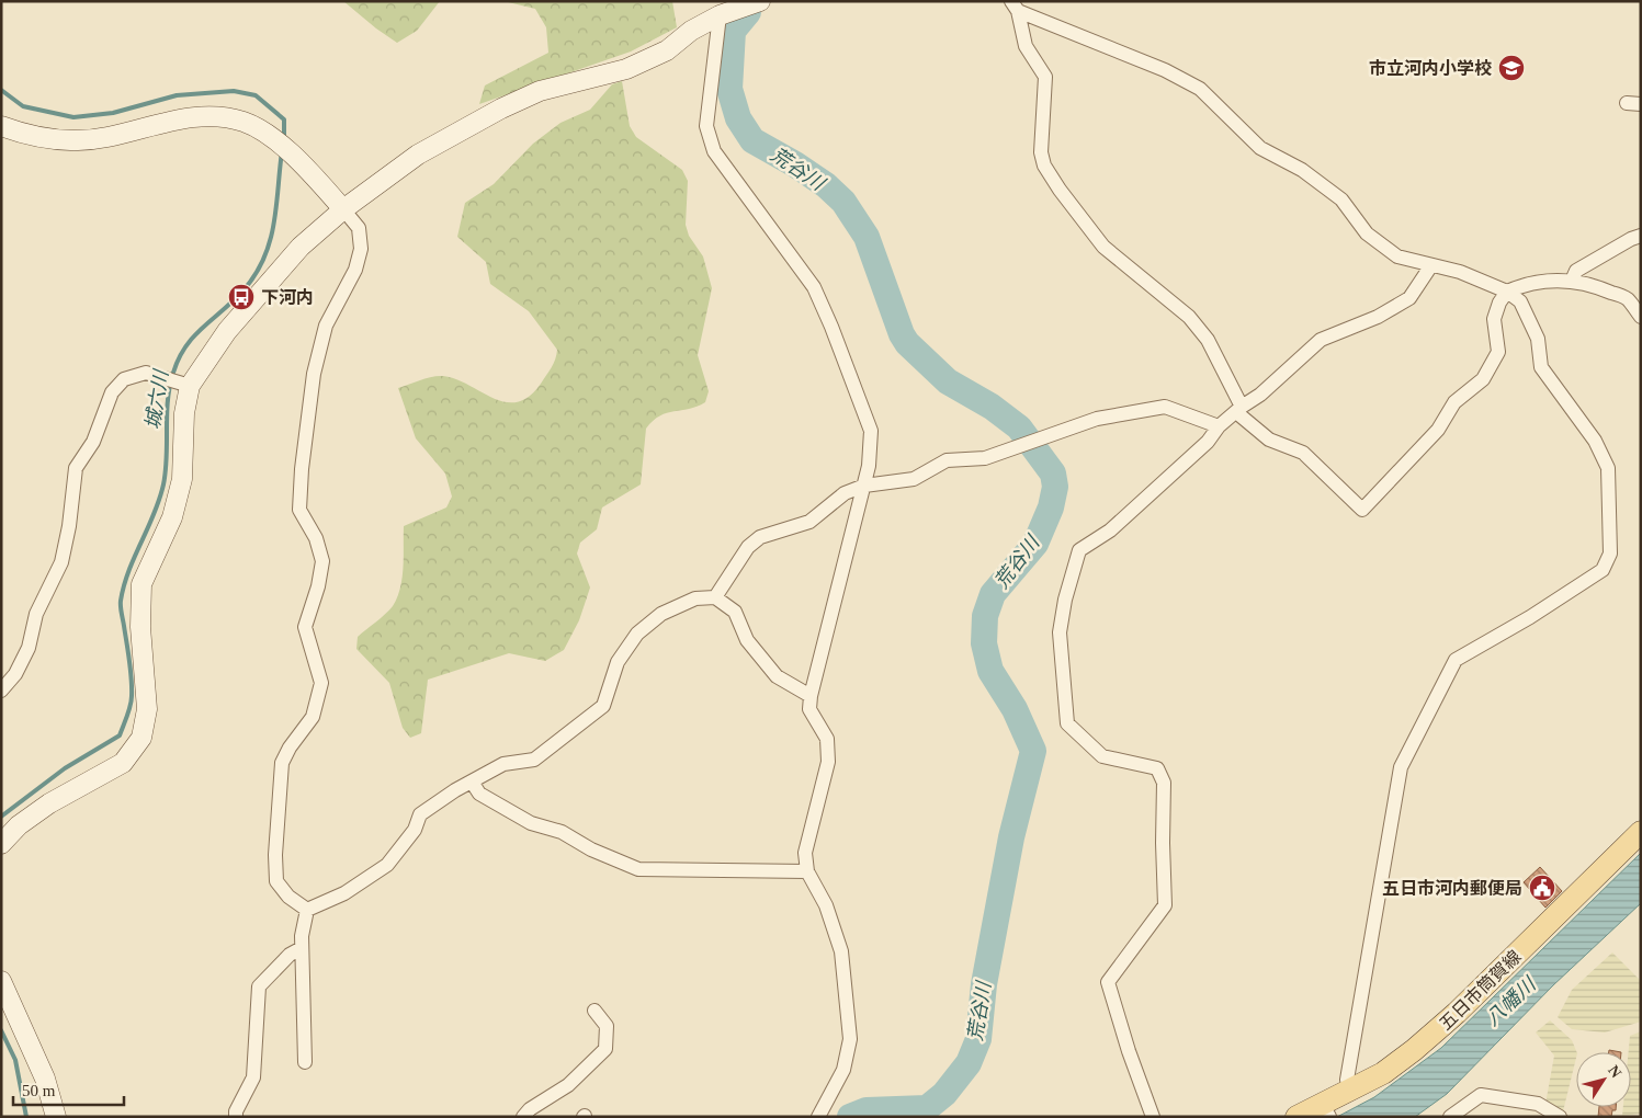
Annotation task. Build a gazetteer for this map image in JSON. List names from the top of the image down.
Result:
{
  "streets": {
    "main road": ["五日市筒賀線"]
  },
  "water": ["荒谷川", "城六川", "八幡川"],
  "places": {
    "school or university": ["市立河内小学校"],
    "bus stop": ["下河内"],
    "public building": ["五日市河内郵便局"]
  },
  "scale_bar": "50 m",
  "north": "top right"
}
